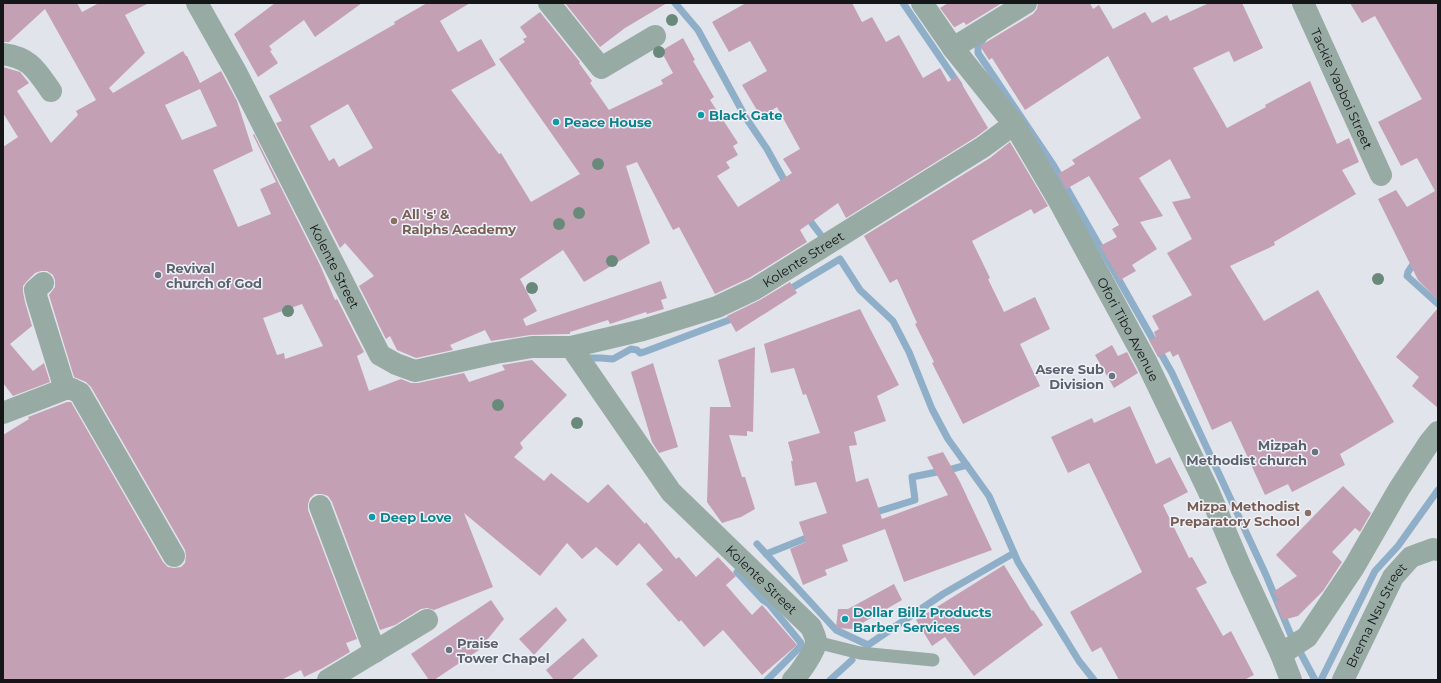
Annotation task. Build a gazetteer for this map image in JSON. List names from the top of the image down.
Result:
{
  "streets": {
    "street": [
      "Tackie Yaoboi Street",
      "Kolente Street",
      "Ofori Tibo Avenue",
      "Brema Nsu Street"
    ]
  },
  "crossings": [
    ["Kolente Street", "Ofori Tibo Avenue"]
  ],
  "places": [
    "Black Gate",
    "Peace House",
    "All 's' & Ralphs Academy",
    "Revival church of God",
    "Asere Sub Division",
    "Mizpah Methodist church",
    "Mizpa Methodist Preparatory School",
    "Deep Love",
    "Dollar Billz Products Barber Services",
    "Praise Tower Chapel"
  ]
}
